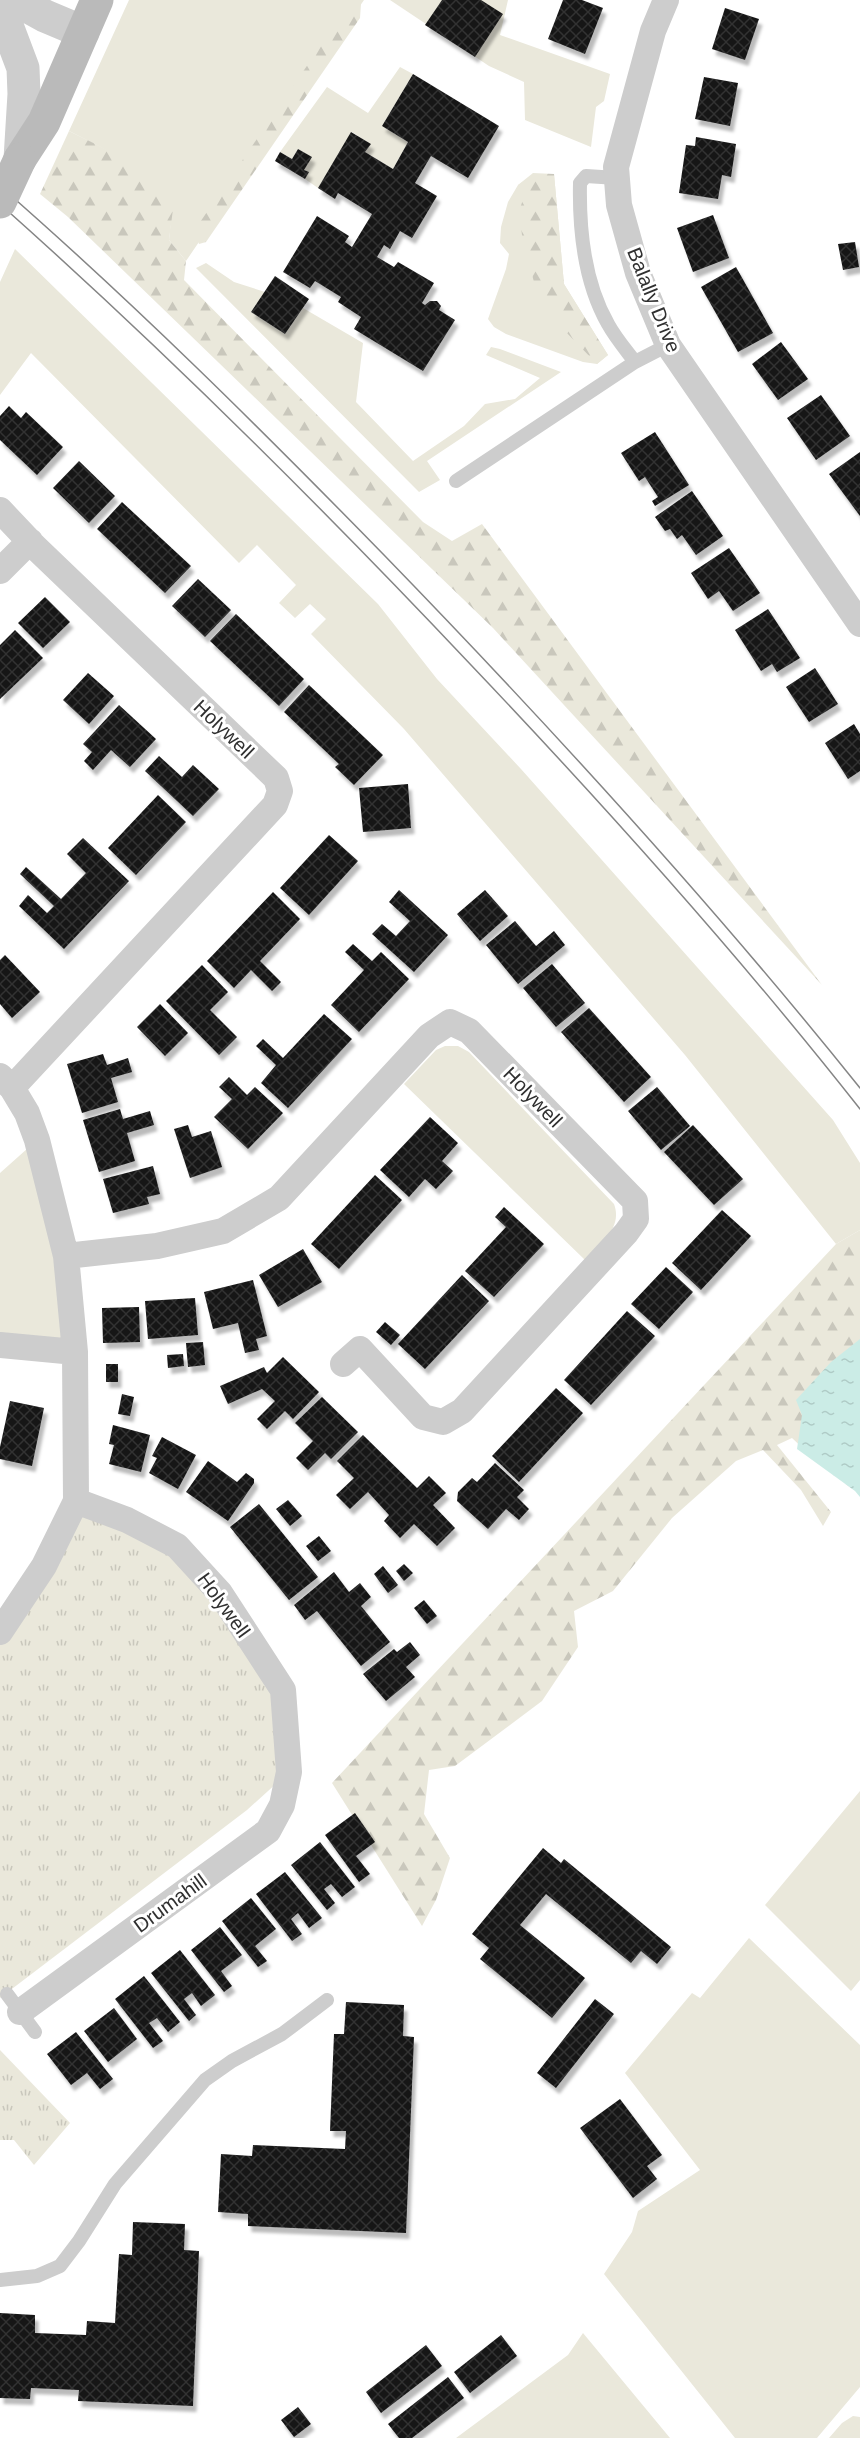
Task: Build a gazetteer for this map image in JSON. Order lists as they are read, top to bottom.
{
  "streets": {
    "street": ["Balally Drive", "Holywell", "Drumahill"]
  },
  "crossings": [
    ["Holywell", "Drumahill"]
  ]
}
